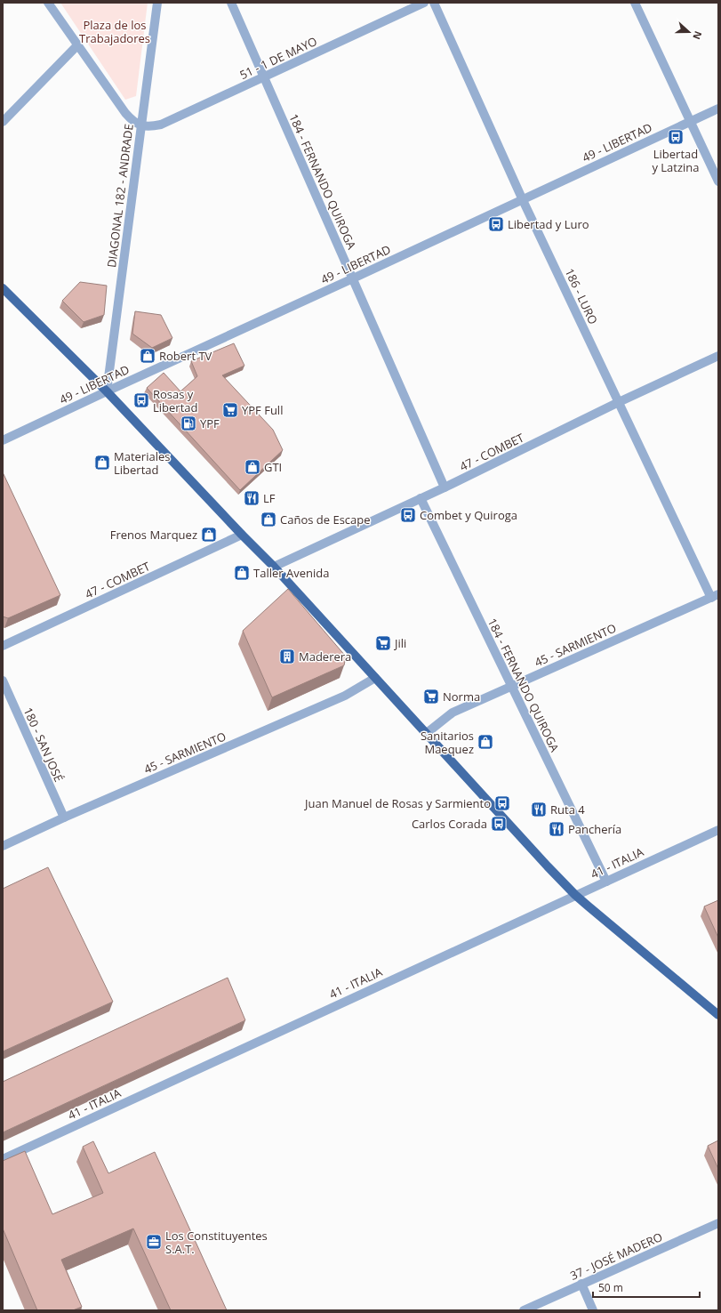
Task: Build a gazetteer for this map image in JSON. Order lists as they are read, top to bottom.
{
  "streets": {
    "street": [
      "51 - 1 DE MAYO",
      "49 - LIBERTAD",
      "184 - FERNANDO QUIROGA",
      "DIAGONAL 182 - ANDRADE",
      "186 - LURO",
      "47 - COMBET",
      "45 - SARMIENTO",
      "180 - SAN JOSÉ",
      "41 - ITALIA",
      "37 - JOSÉ MADERO"
    ]
  },
  "crossings": [
    ["51 - 1 DE MAYO", "184 - FERNANDO QUIROGA"],
    ["51 - 1 DE MAYO", "DIAGONAL 182 - ANDRADE"],
    ["49 - LIBERTAD", "184 - FERNANDO QUIROGA"],
    ["49 - LIBERTAD", "DIAGONAL 182 - ANDRADE"],
    ["49 - LIBERTAD", "186 - LURO"],
    ["184 - FERNANDO QUIROGA", "47 - COMBET"],
    ["184 - FERNANDO QUIROGA", "45 - SARMIENTO"],
    ["184 - FERNANDO QUIROGA", "41 - ITALIA"],
    ["186 - LURO", "47 - COMBET"],
    ["186 - LURO", "45 - SARMIENTO"],
    ["45 - SARMIENTO", "180 - SAN JOSÉ"]
  ],
  "parks": ["Plaza de los Trabajadores"],
  "places": {
    "bus stop": [
      "Libertad y Latzina",
      "Libertad y Luro",
      "Rosas y Libertad",
      "Combet y Quiroga",
      "Juan Manuel de Rosas y Sarmiento",
      "Carlos Corada"
    ],
    "shop": [
      "Robert TV",
      "Materiales Libertad",
      "GTI",
      "Caños de Escape",
      "Frenos Marquez",
      "Taller Avenida",
      "Sanitarios Maequez"
    ],
    "supermarket": ["YPF Full", "Jili", "Norma"],
    "fuel station": ["YPF"],
    "restaurant": ["LF", "Ruta 4", "Panchería"],
    "building": ["Maderera"],
    "office": ["Los Constituyentes S.A.T."]
  },
  "scale_bar": "50 m",
  "north": "right"
}
